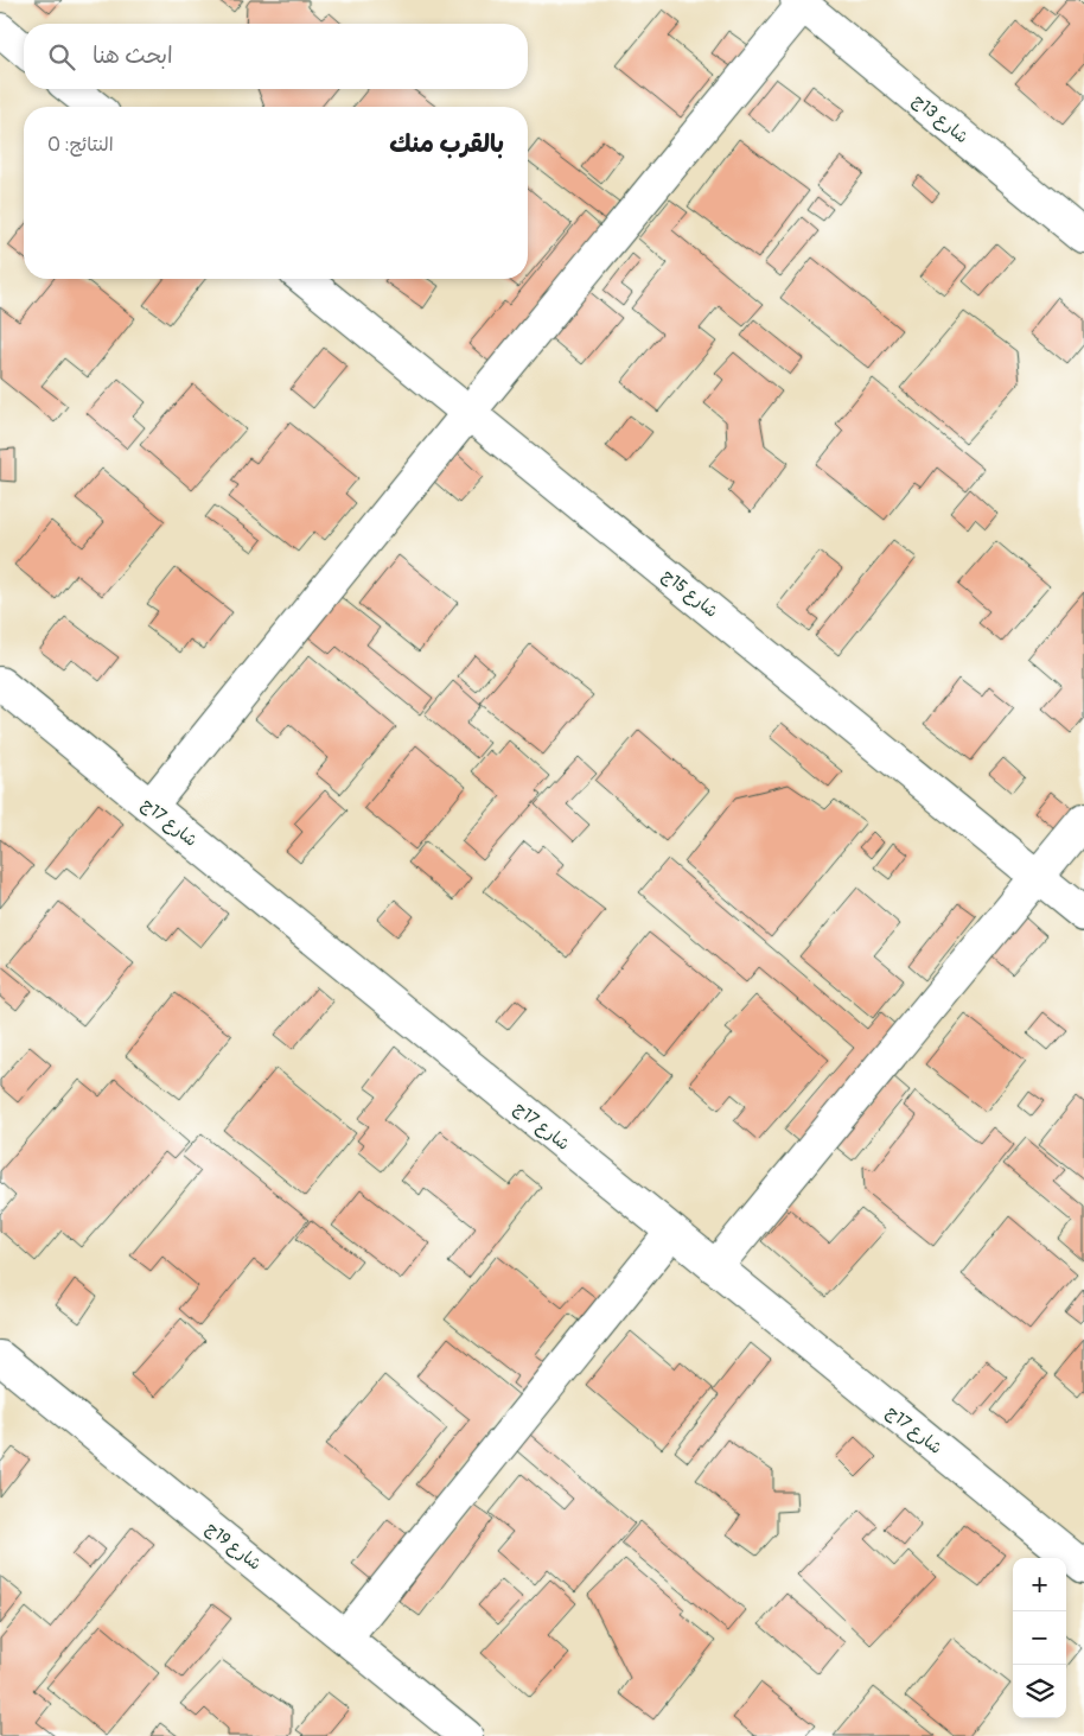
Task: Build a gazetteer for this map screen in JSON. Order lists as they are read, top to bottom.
{
  "streets": {
    "street": [
      "شارع 13ج",
      "شارع 15ج",
      "شارع 17ج",
      "شارع 19ج"
    ]
  },
  "page": {
    "search": "ابحث هنا",
    "heading": ["بالقرب منك", "النتائج: 0"],
    "map_buttons": ["+", "−"]
  }
}
